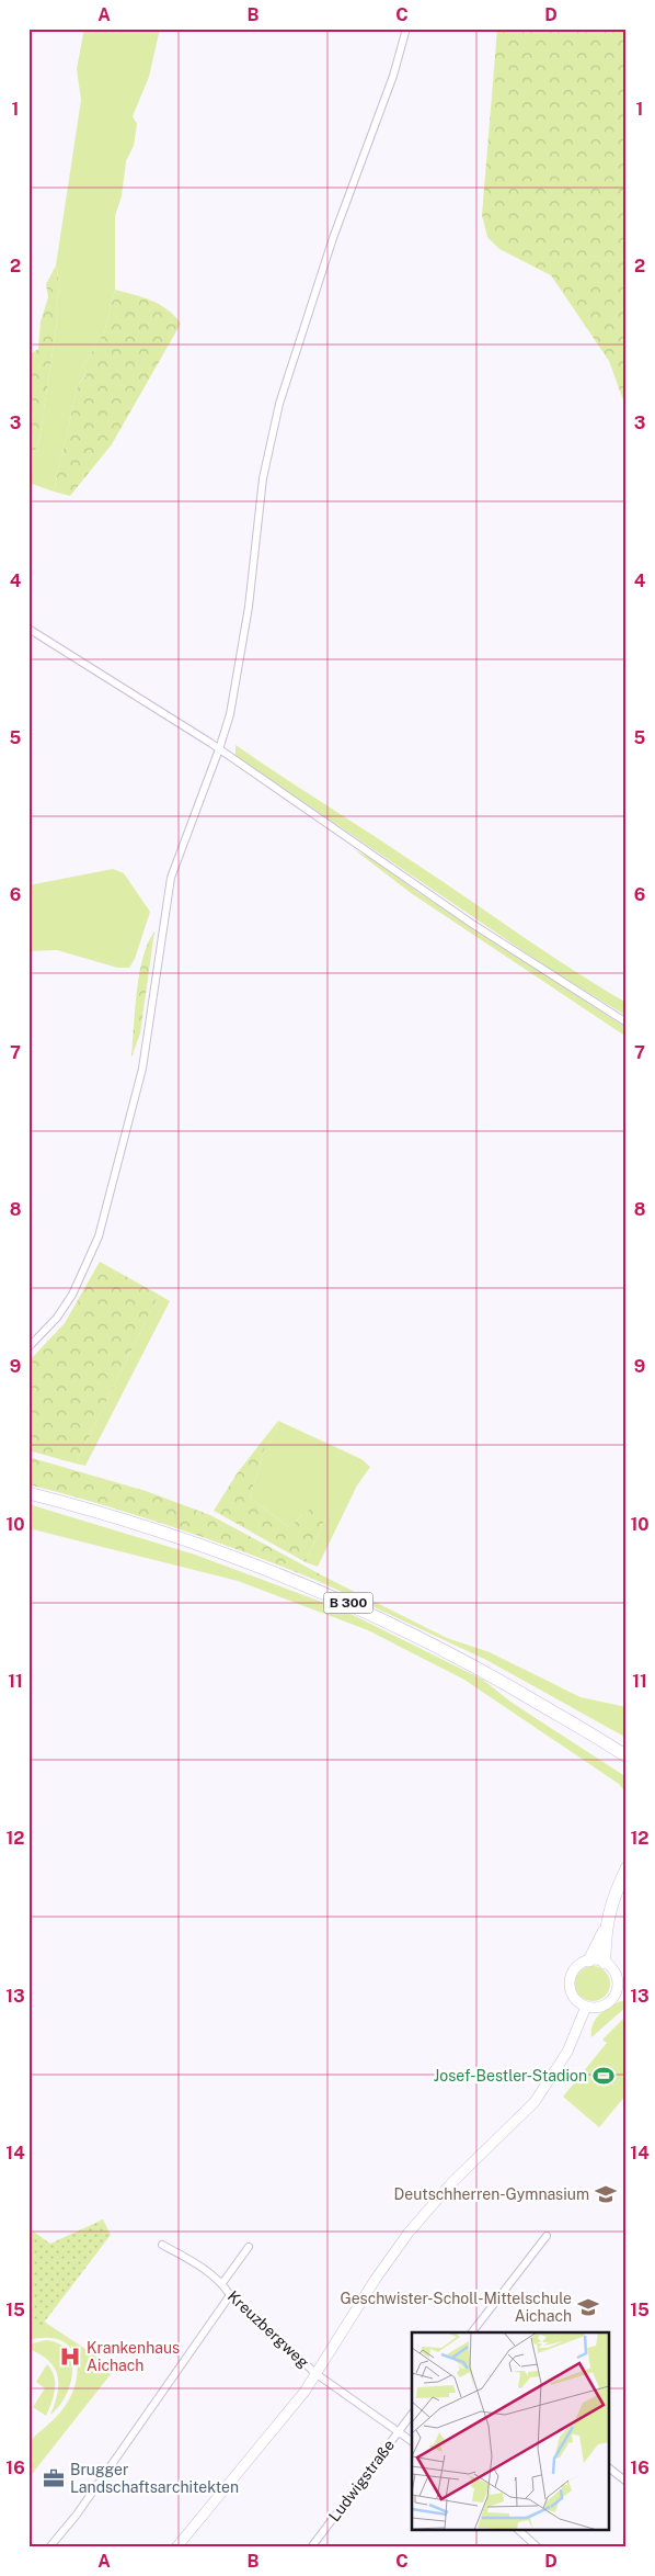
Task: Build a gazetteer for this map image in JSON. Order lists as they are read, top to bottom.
{
  "streets": {
    "highway": ["B 300"],
    "street": ["Kreuzbergweg", "Ludwigstraße"]
  },
  "crossings": [
    ["Kreuzbergweg", "Ludwigstraße"]
  ],
  "places": {
    "sports": ["Josef-Bestler-Stadion"],
    "school or university": ["Deutschherren-Gymnasium", "Geschwister-Scholl-Mittelschule Aichach"],
    "hospital": ["Krankenhaus Aichach"],
    "office": ["Brugger Landschaftsarchitekten"]
  },
  "grid": {
    "columns": [
      "A",
      "B",
      "C",
      "D"
    ],
    "rows": [
      "1",
      "2",
      "3",
      "4",
      "5",
      "6",
      "7",
      "8",
      "9",
      "10",
      "11",
      "12",
      "13",
      "14",
      "15",
      "16"
    ]
  }
}
